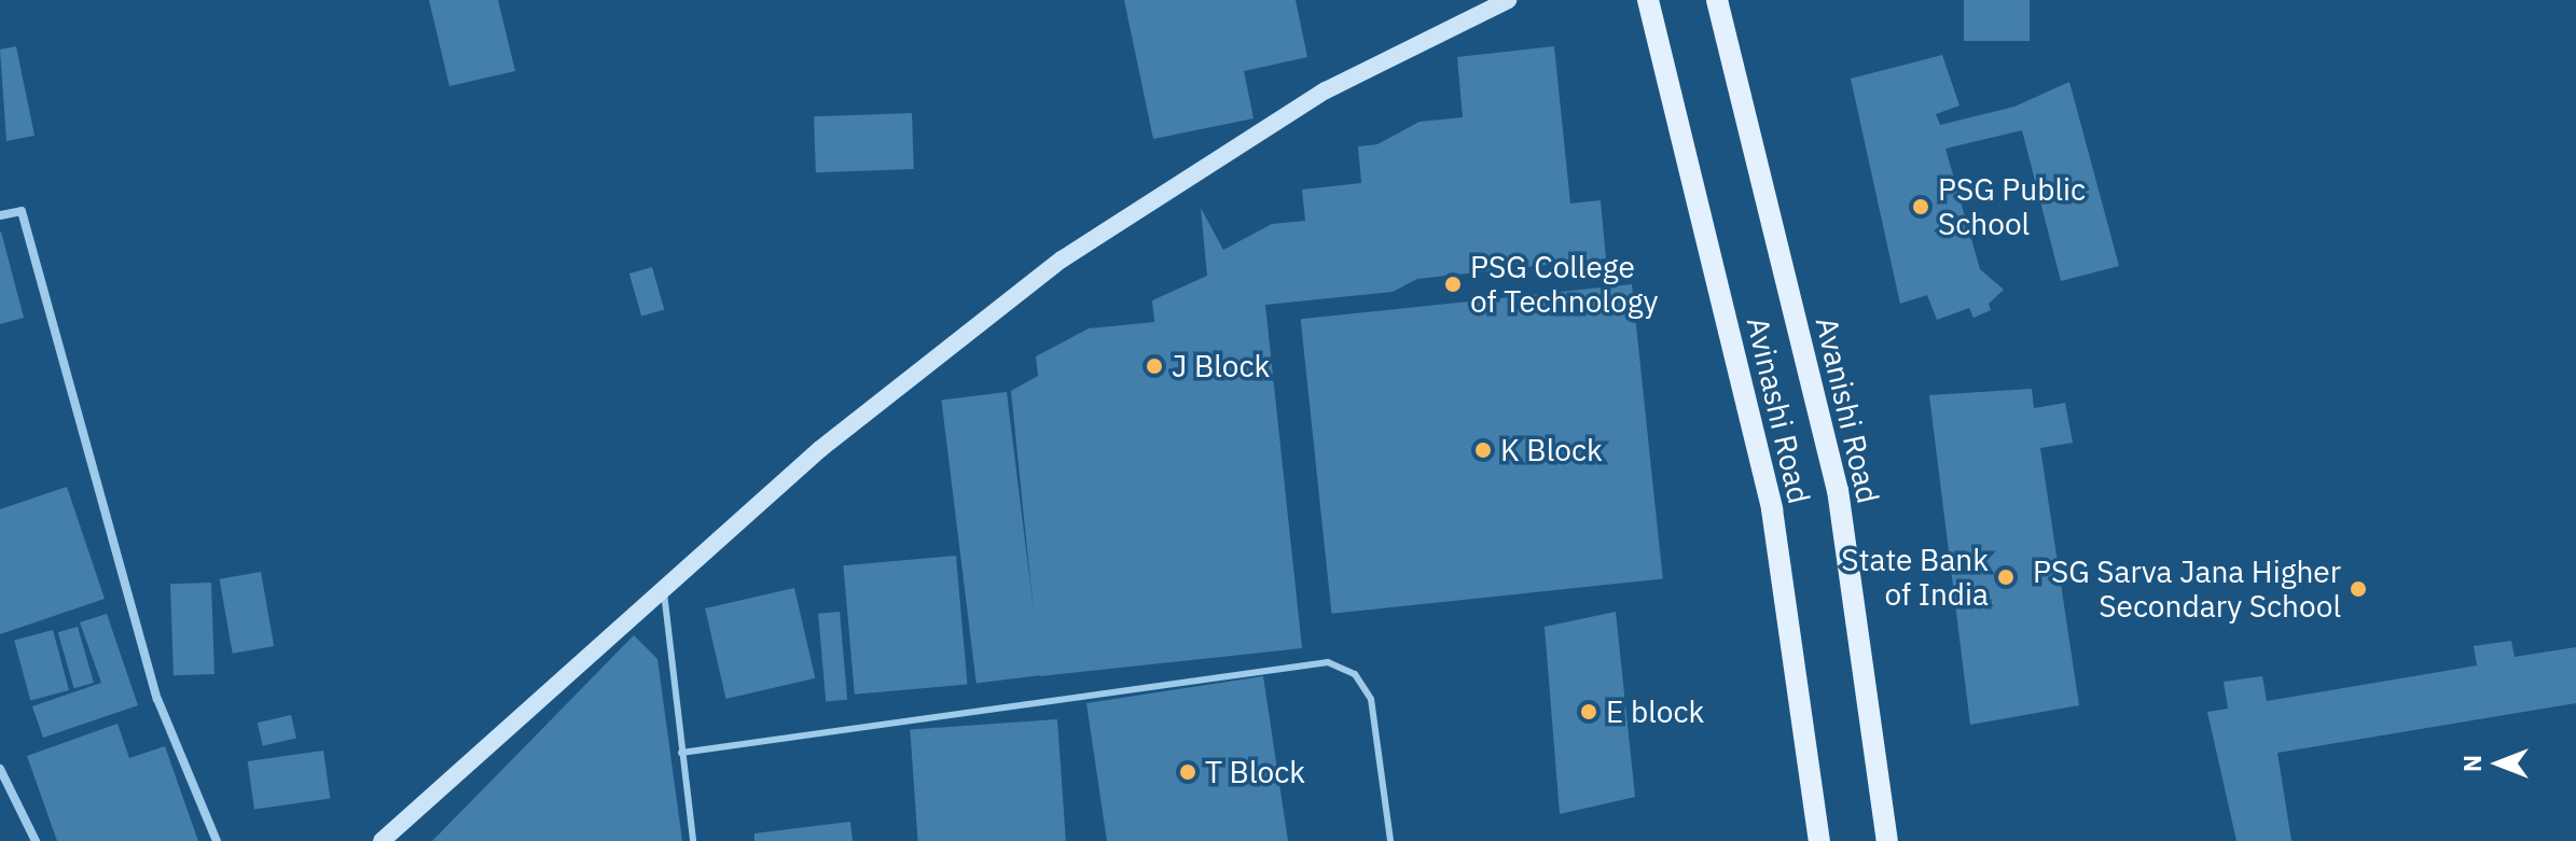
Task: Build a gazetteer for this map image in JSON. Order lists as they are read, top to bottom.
{
  "streets": {
    "main road": ["Avinashi Road", "Avanishi Road"]
  },
  "places": [
    "PSG Public School",
    "PSG College of Technology",
    "J Block",
    "K Block",
    "State Bank of India",
    "PSG Sarva Jana Higher Secondary School",
    "E block",
    "T Block"
  ],
  "north": "left"
}
